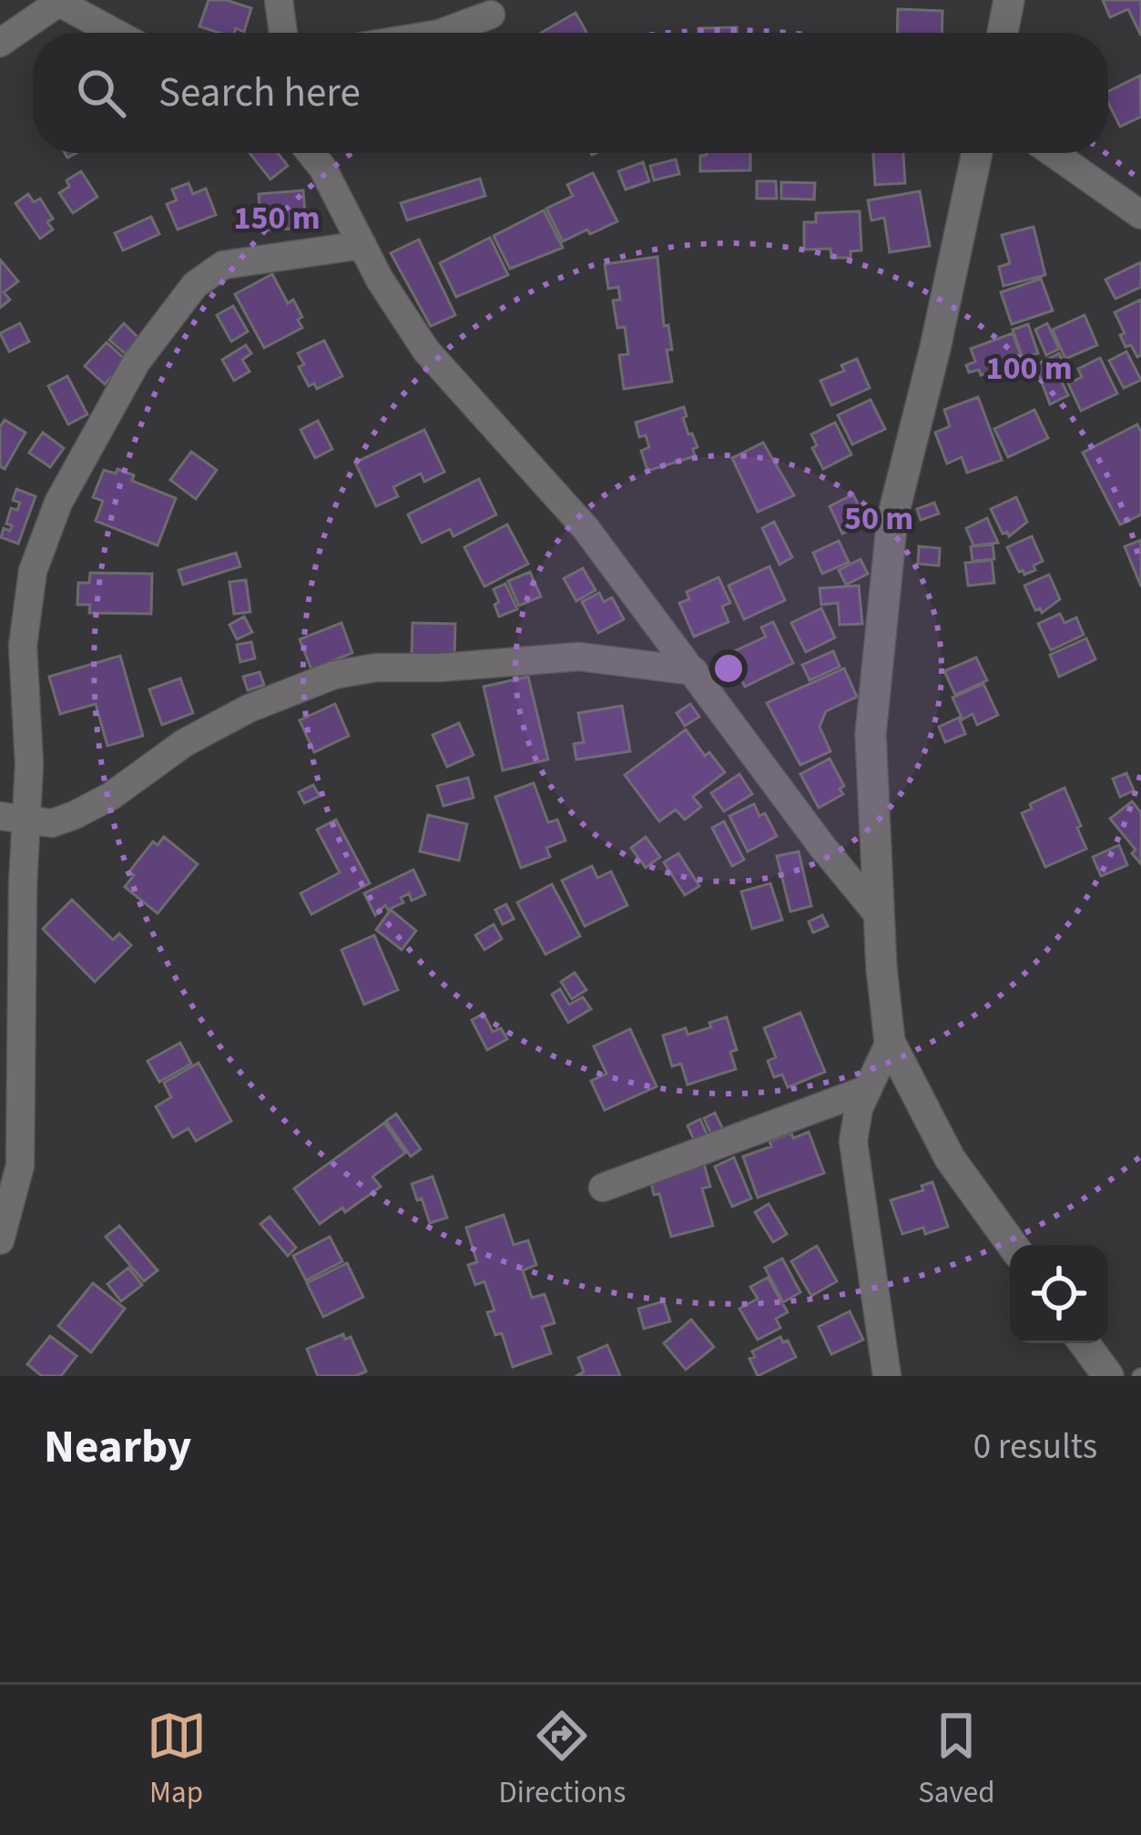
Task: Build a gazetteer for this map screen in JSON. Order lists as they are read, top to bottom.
{
  "page": {
    "search": "Search here",
    "heading": ["Nearby", "0 results"],
    "nav": ["Map", "Directions", "Saved"]
  },
  "rings": ["150 m", "100 m", "50 m"]
}
